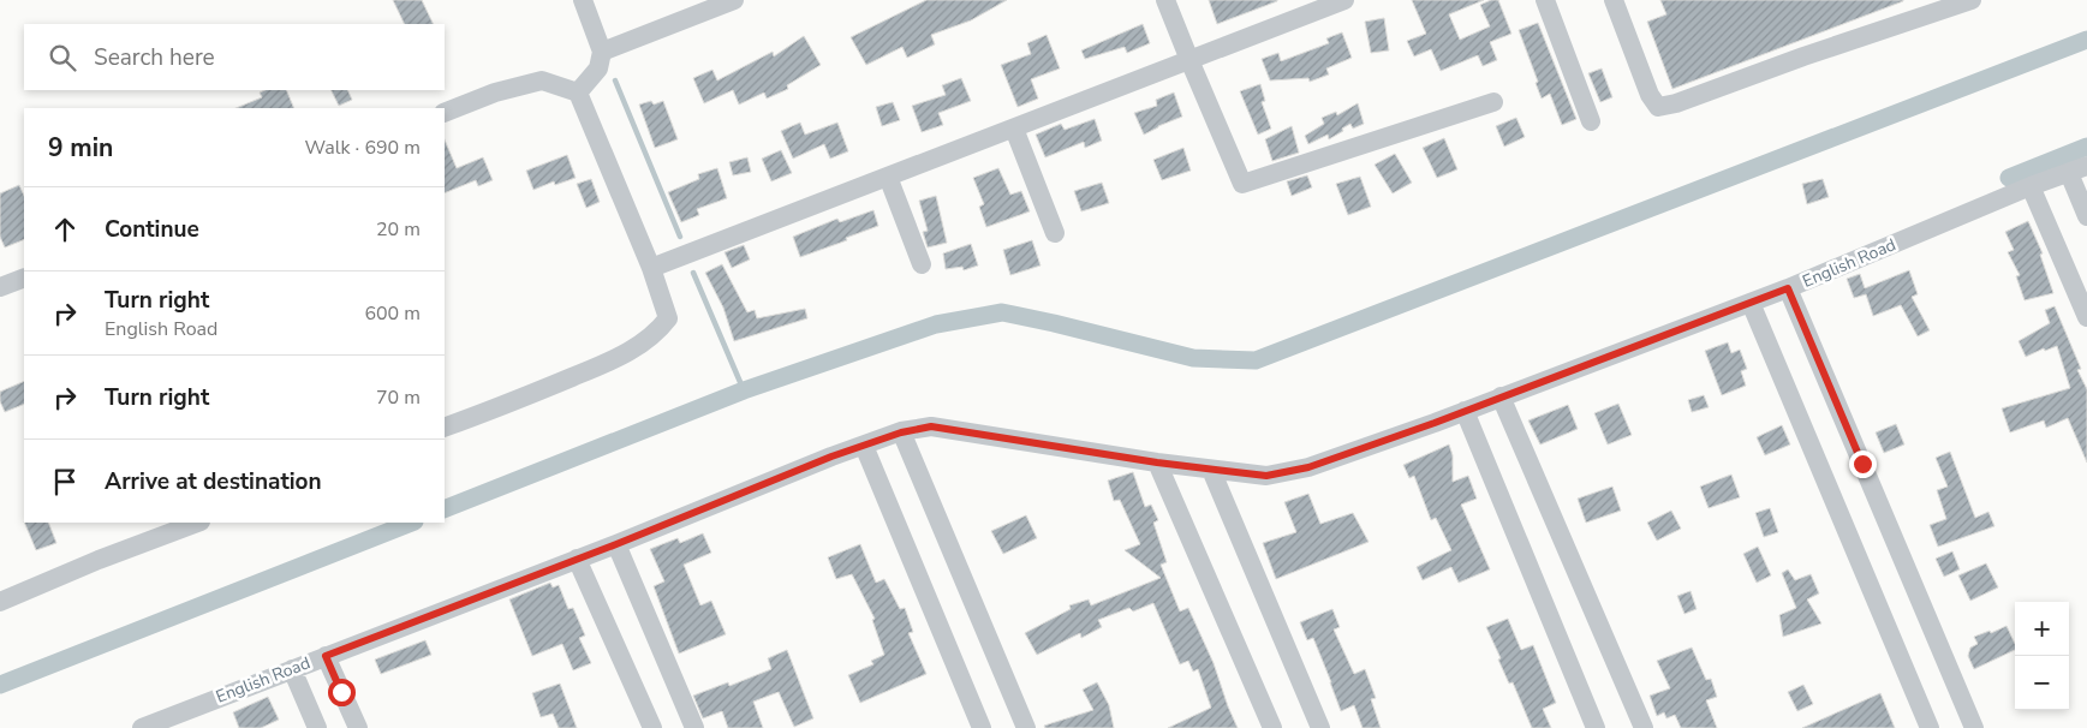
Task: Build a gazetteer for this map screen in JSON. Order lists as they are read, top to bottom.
{
  "streets": {
    "street": ["English Road"]
  },
  "page": {
    "search": "Search here",
    "heading": ["9 min", "Walk · 690 m"],
    "list": [
      ["Continue", "20 m"],
      ["Turn right", "English Road", "600 m"],
      ["Turn right", "70 m"],
      "Arrive at destination"
    ],
    "map_buttons": ["+", "−"]
  }
}
